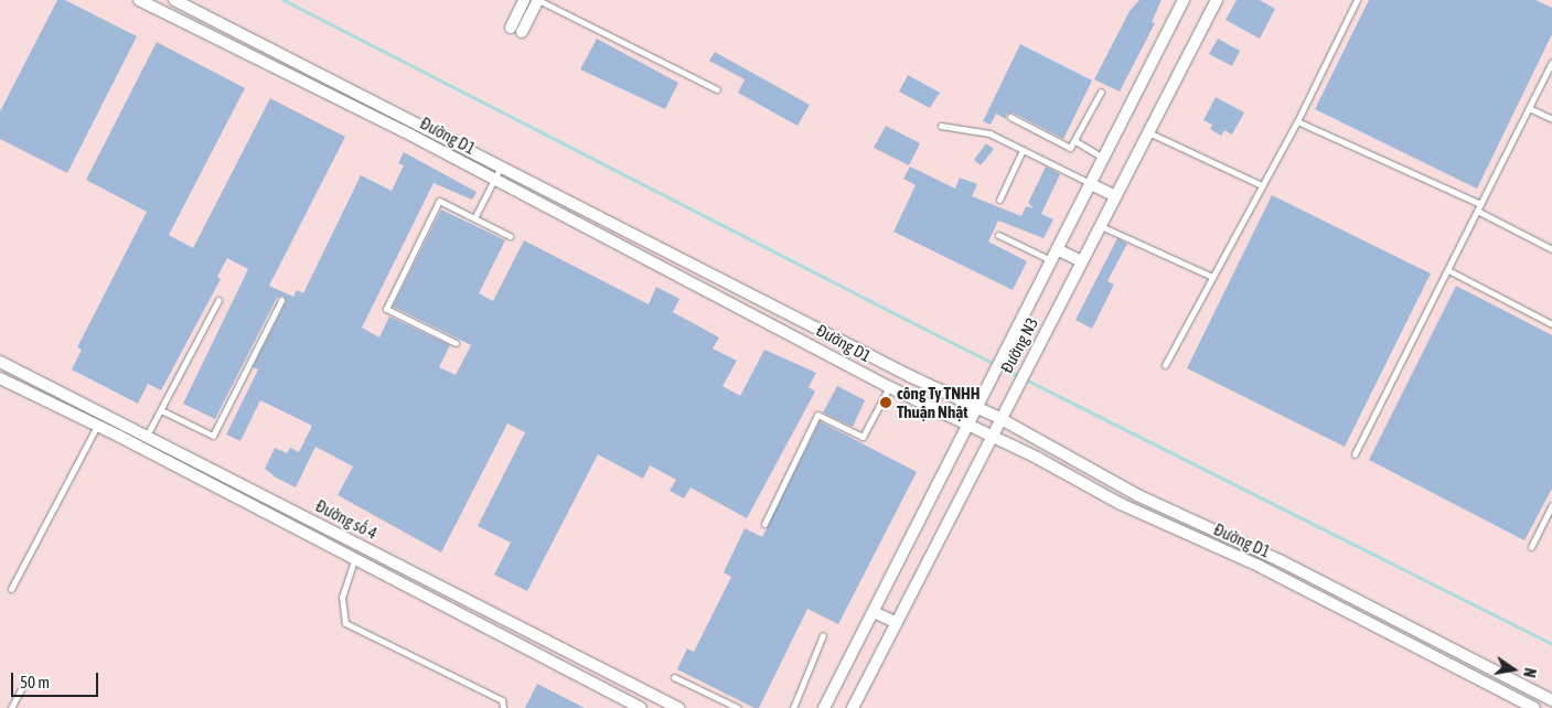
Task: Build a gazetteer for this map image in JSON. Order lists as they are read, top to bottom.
{
  "streets": {
    "street": ["Đường D1", "Đường N3", "Đường số 4"]
  },
  "crossings": [
    ["Đường D1", "Đường N3"]
  ],
  "places": ["công Ty TNHH Thuận Nhật"],
  "scale_bar": "50 m",
  "north": "right"
}
